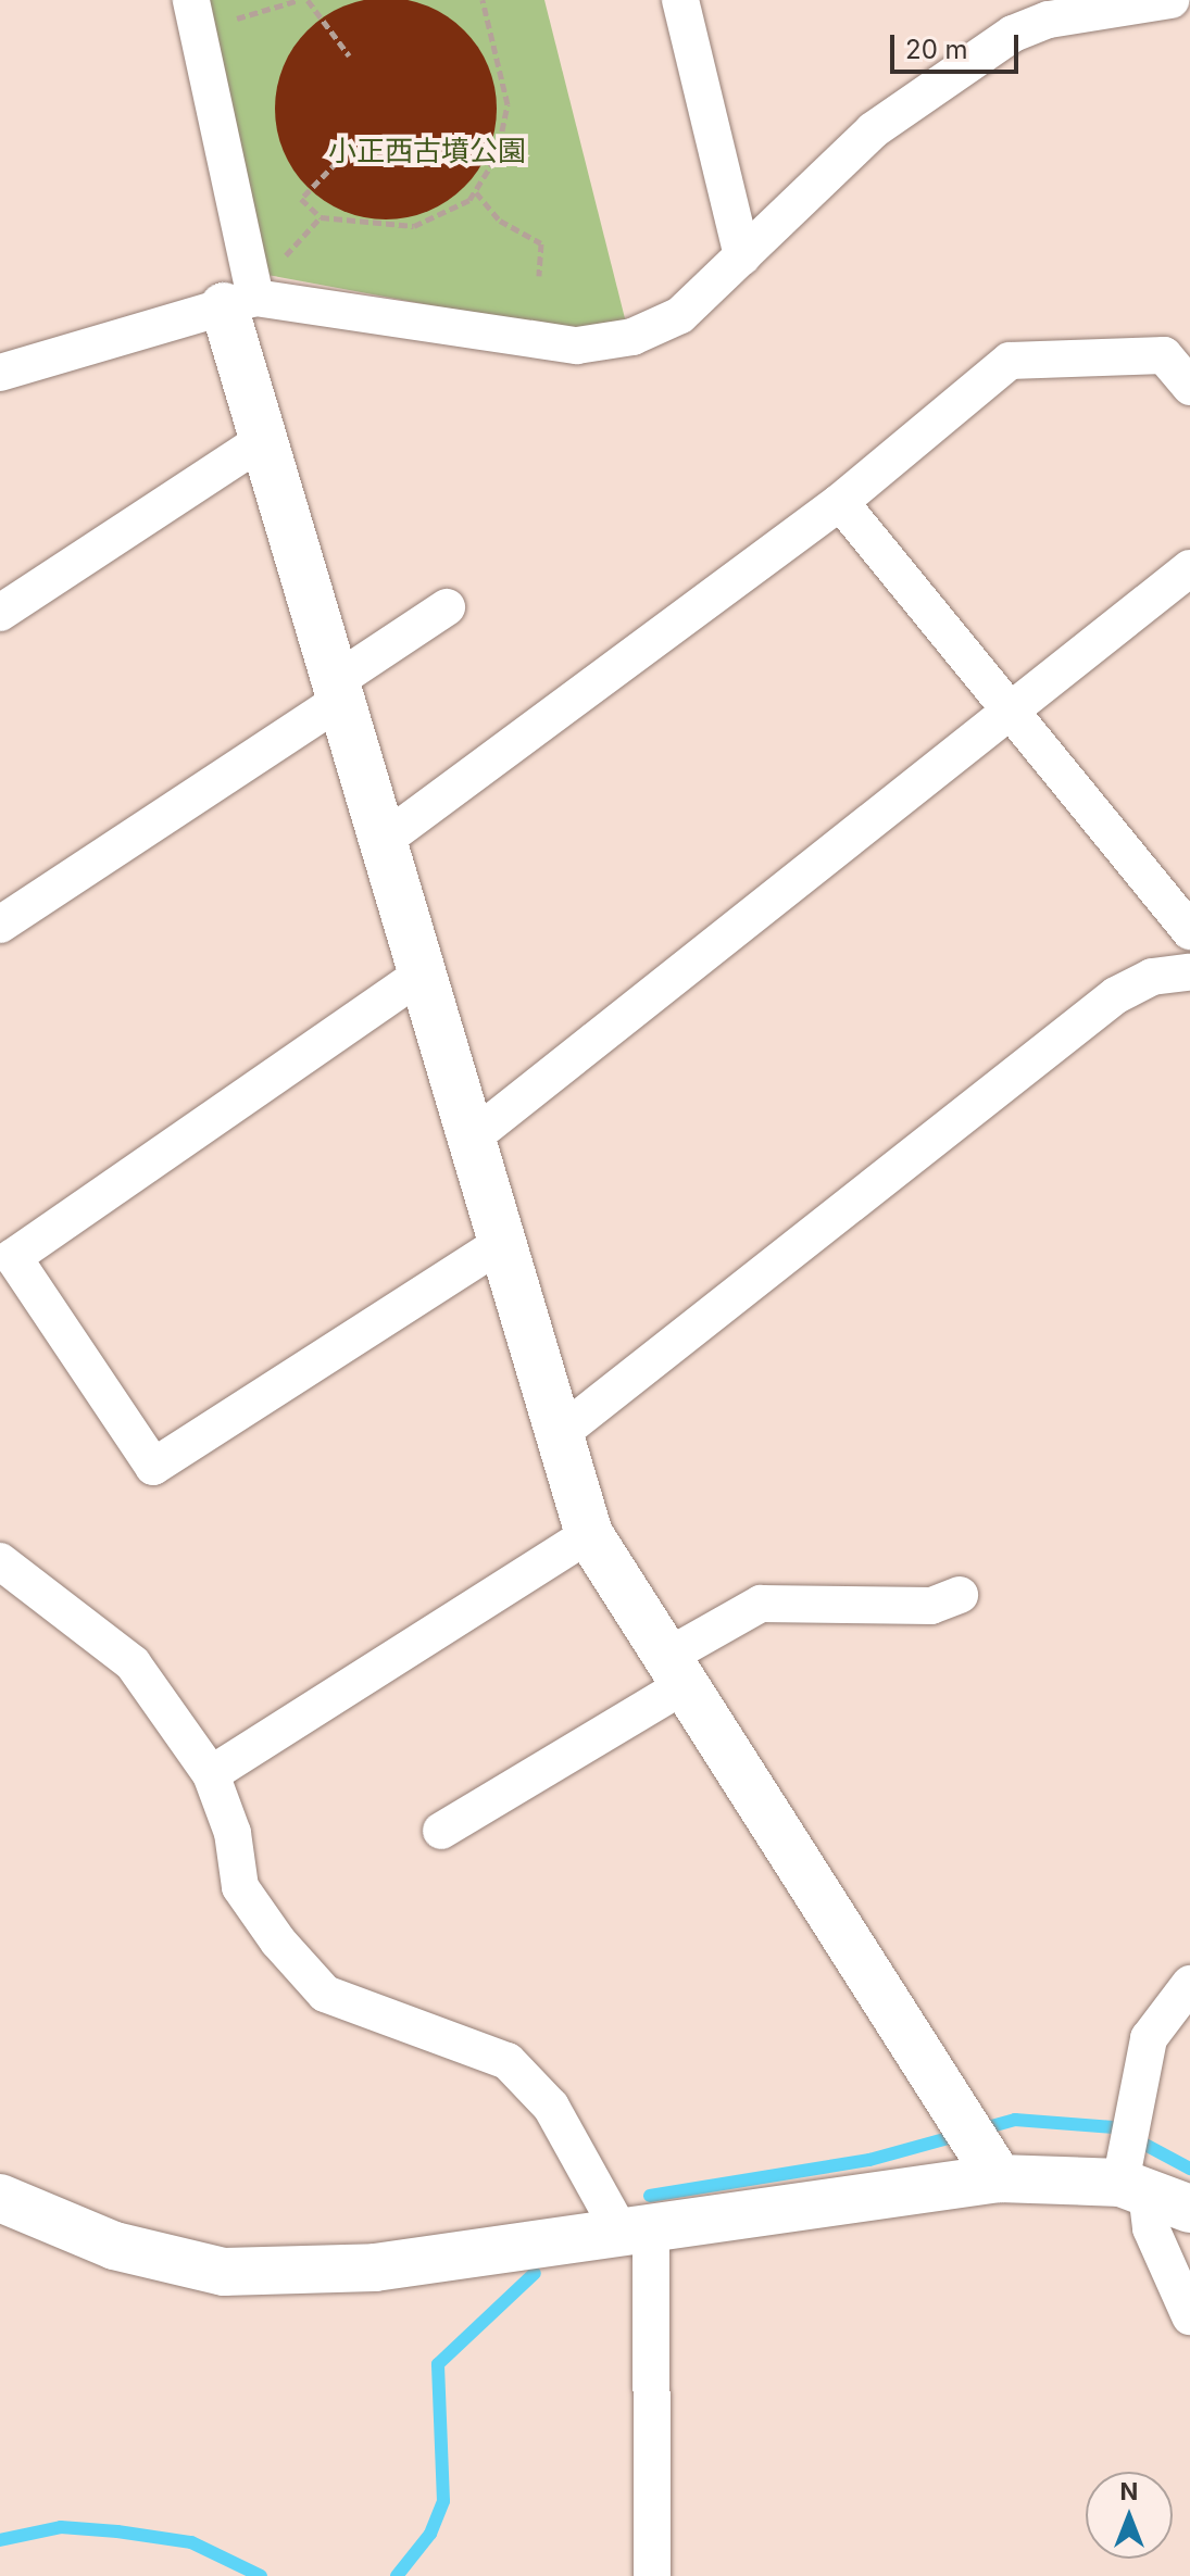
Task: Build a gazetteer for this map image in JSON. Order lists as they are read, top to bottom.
{
  "parks": ["小正西古墳公園"],
  "scale_bar": "20 m",
  "north": "top"
}
